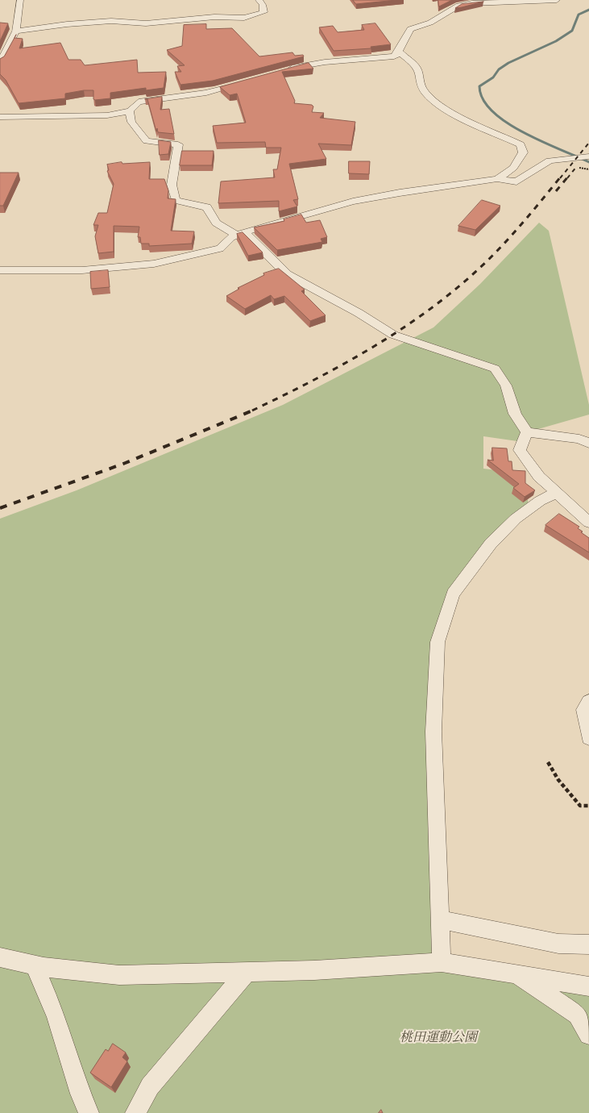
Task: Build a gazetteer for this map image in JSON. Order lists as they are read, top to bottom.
{
  "parks": ["桃田運動公園"]
}
